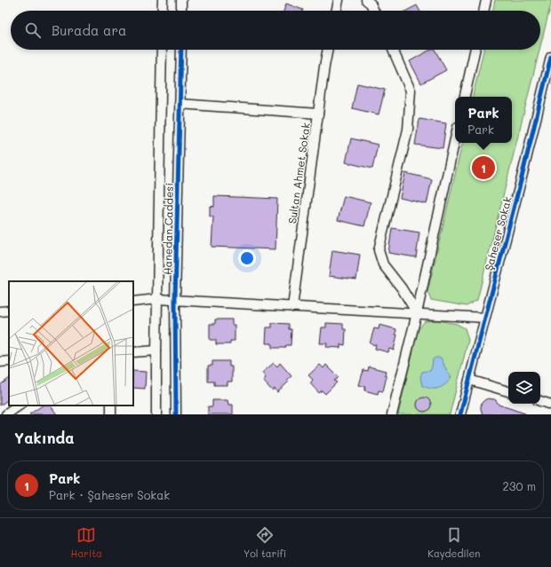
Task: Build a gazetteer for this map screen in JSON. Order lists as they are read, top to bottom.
{
  "streets": {
    "street": ["Sultan Ahmet Sokak", "Hanedan Caddesi", "Şaheser Sokak"]
  },
  "page": {
    "search": "Burada ara",
    "popup": ["Park", "Park"],
    "pins": "1",
    "heading": "Yakında",
    "list": [
      {
        "mark": "1",
        "name": "Park",
        "note": "Park · Şaheser Sokak",
        "value": "230 m"
      }
    ],
    "nav": ["Harita", "Yol tarifi", "Kaydedilen"]
  }
}
